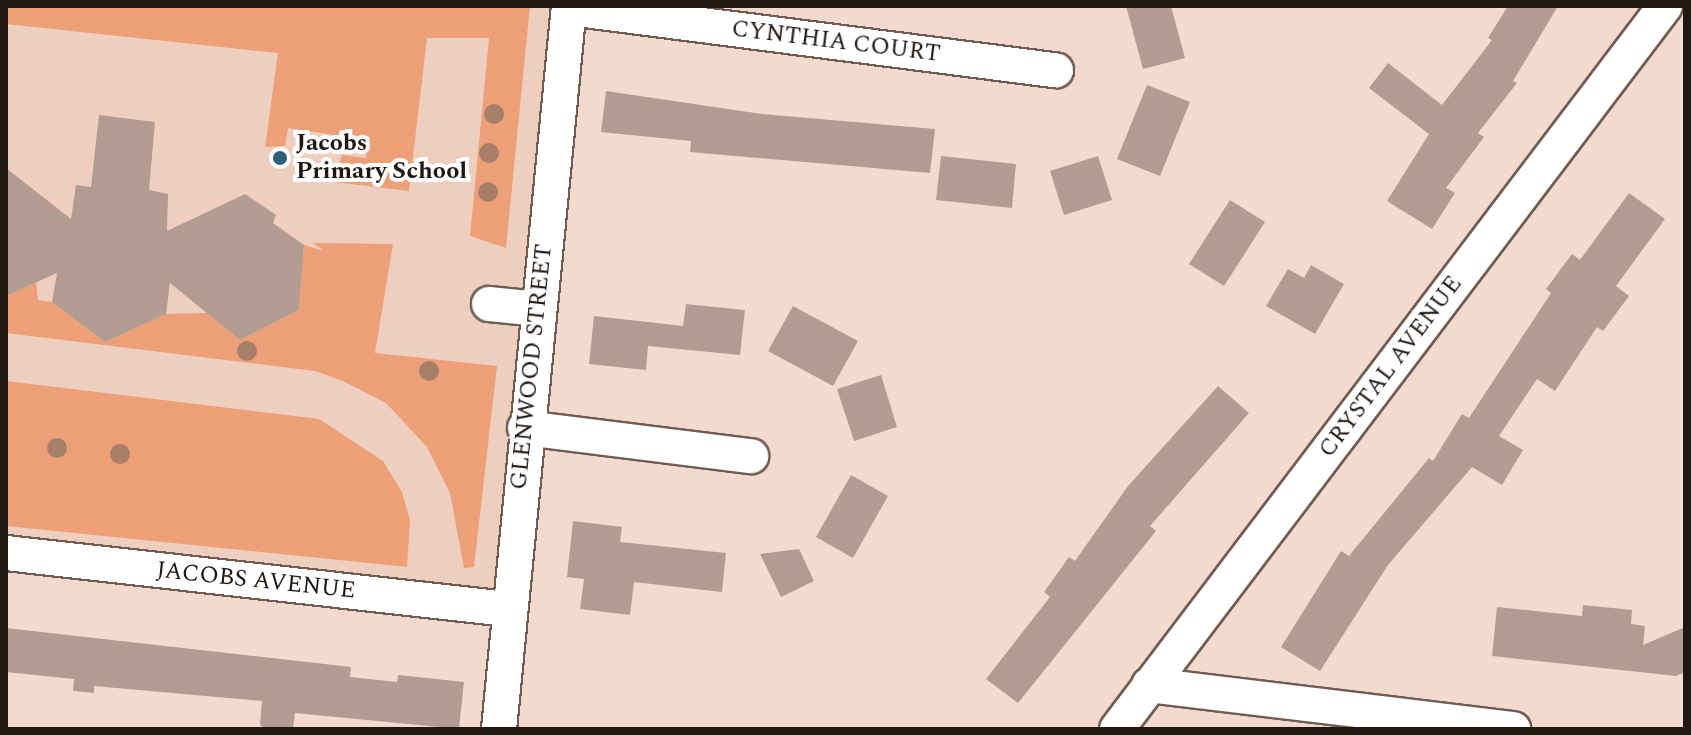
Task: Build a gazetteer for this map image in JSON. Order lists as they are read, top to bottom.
{
  "streets": {
    "street": [
      "CYNTHIA COURT",
      "GLENWOOD STREET",
      "CRYSTAL AVENUE",
      "JACOBS AVENUE"
    ]
  },
  "crossings": [
    ["CYNTHIA COURT", "GLENWOOD STREET"],
    ["GLENWOOD STREET", "JACOBS AVENUE"]
  ],
  "places": ["Jacobs Primary School"]
}
